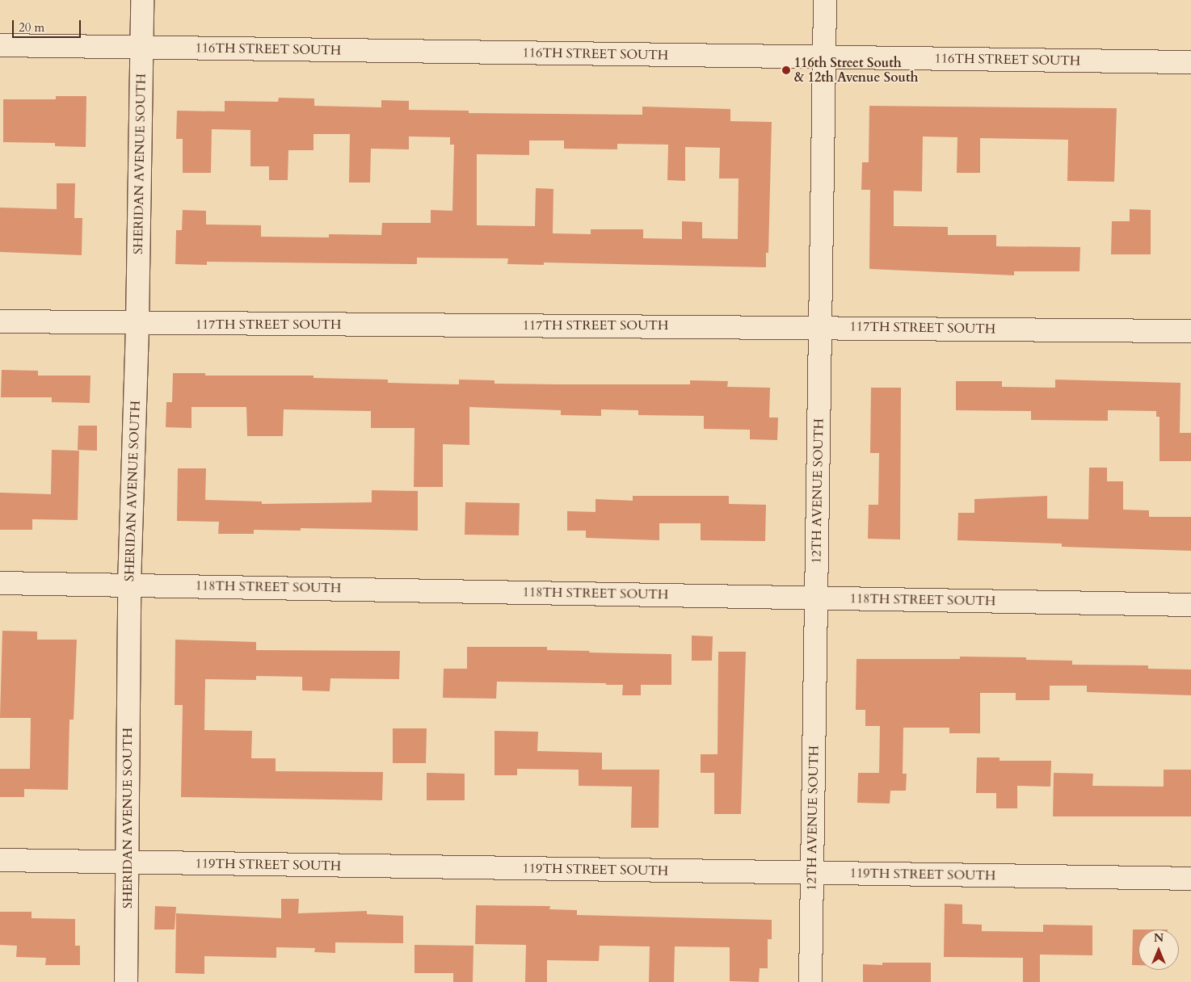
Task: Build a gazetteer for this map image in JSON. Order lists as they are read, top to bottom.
{
  "streets": {
    "street": [
      "116TH STREET SOUTH",
      "SHERIDAN AVENUE SOUTH",
      "117TH STREET SOUTH",
      "12TH AVENUE SOUTH",
      "118TH STREET SOUTH",
      "119TH STREET SOUTH"
    ]
  },
  "crossings": [
    ["116TH STREET SOUTH", "SHERIDAN AVENUE SOUTH"],
    ["116TH STREET SOUTH", "12TH AVENUE SOUTH"],
    ["SHERIDAN AVENUE SOUTH", "117TH STREET SOUTH"],
    ["SHERIDAN AVENUE SOUTH", "118TH STREET SOUTH"],
    ["SHERIDAN AVENUE SOUTH", "119TH STREET SOUTH"],
    ["117TH STREET SOUTH", "12TH AVENUE SOUTH"],
    ["12TH AVENUE SOUTH", "118TH STREET SOUTH"],
    ["12TH AVENUE SOUTH", "119TH STREET SOUTH"]
  ],
  "places": ["116th Street South & 12th Avenue South"],
  "scale_bar": "20 m",
  "north": "top"
}
